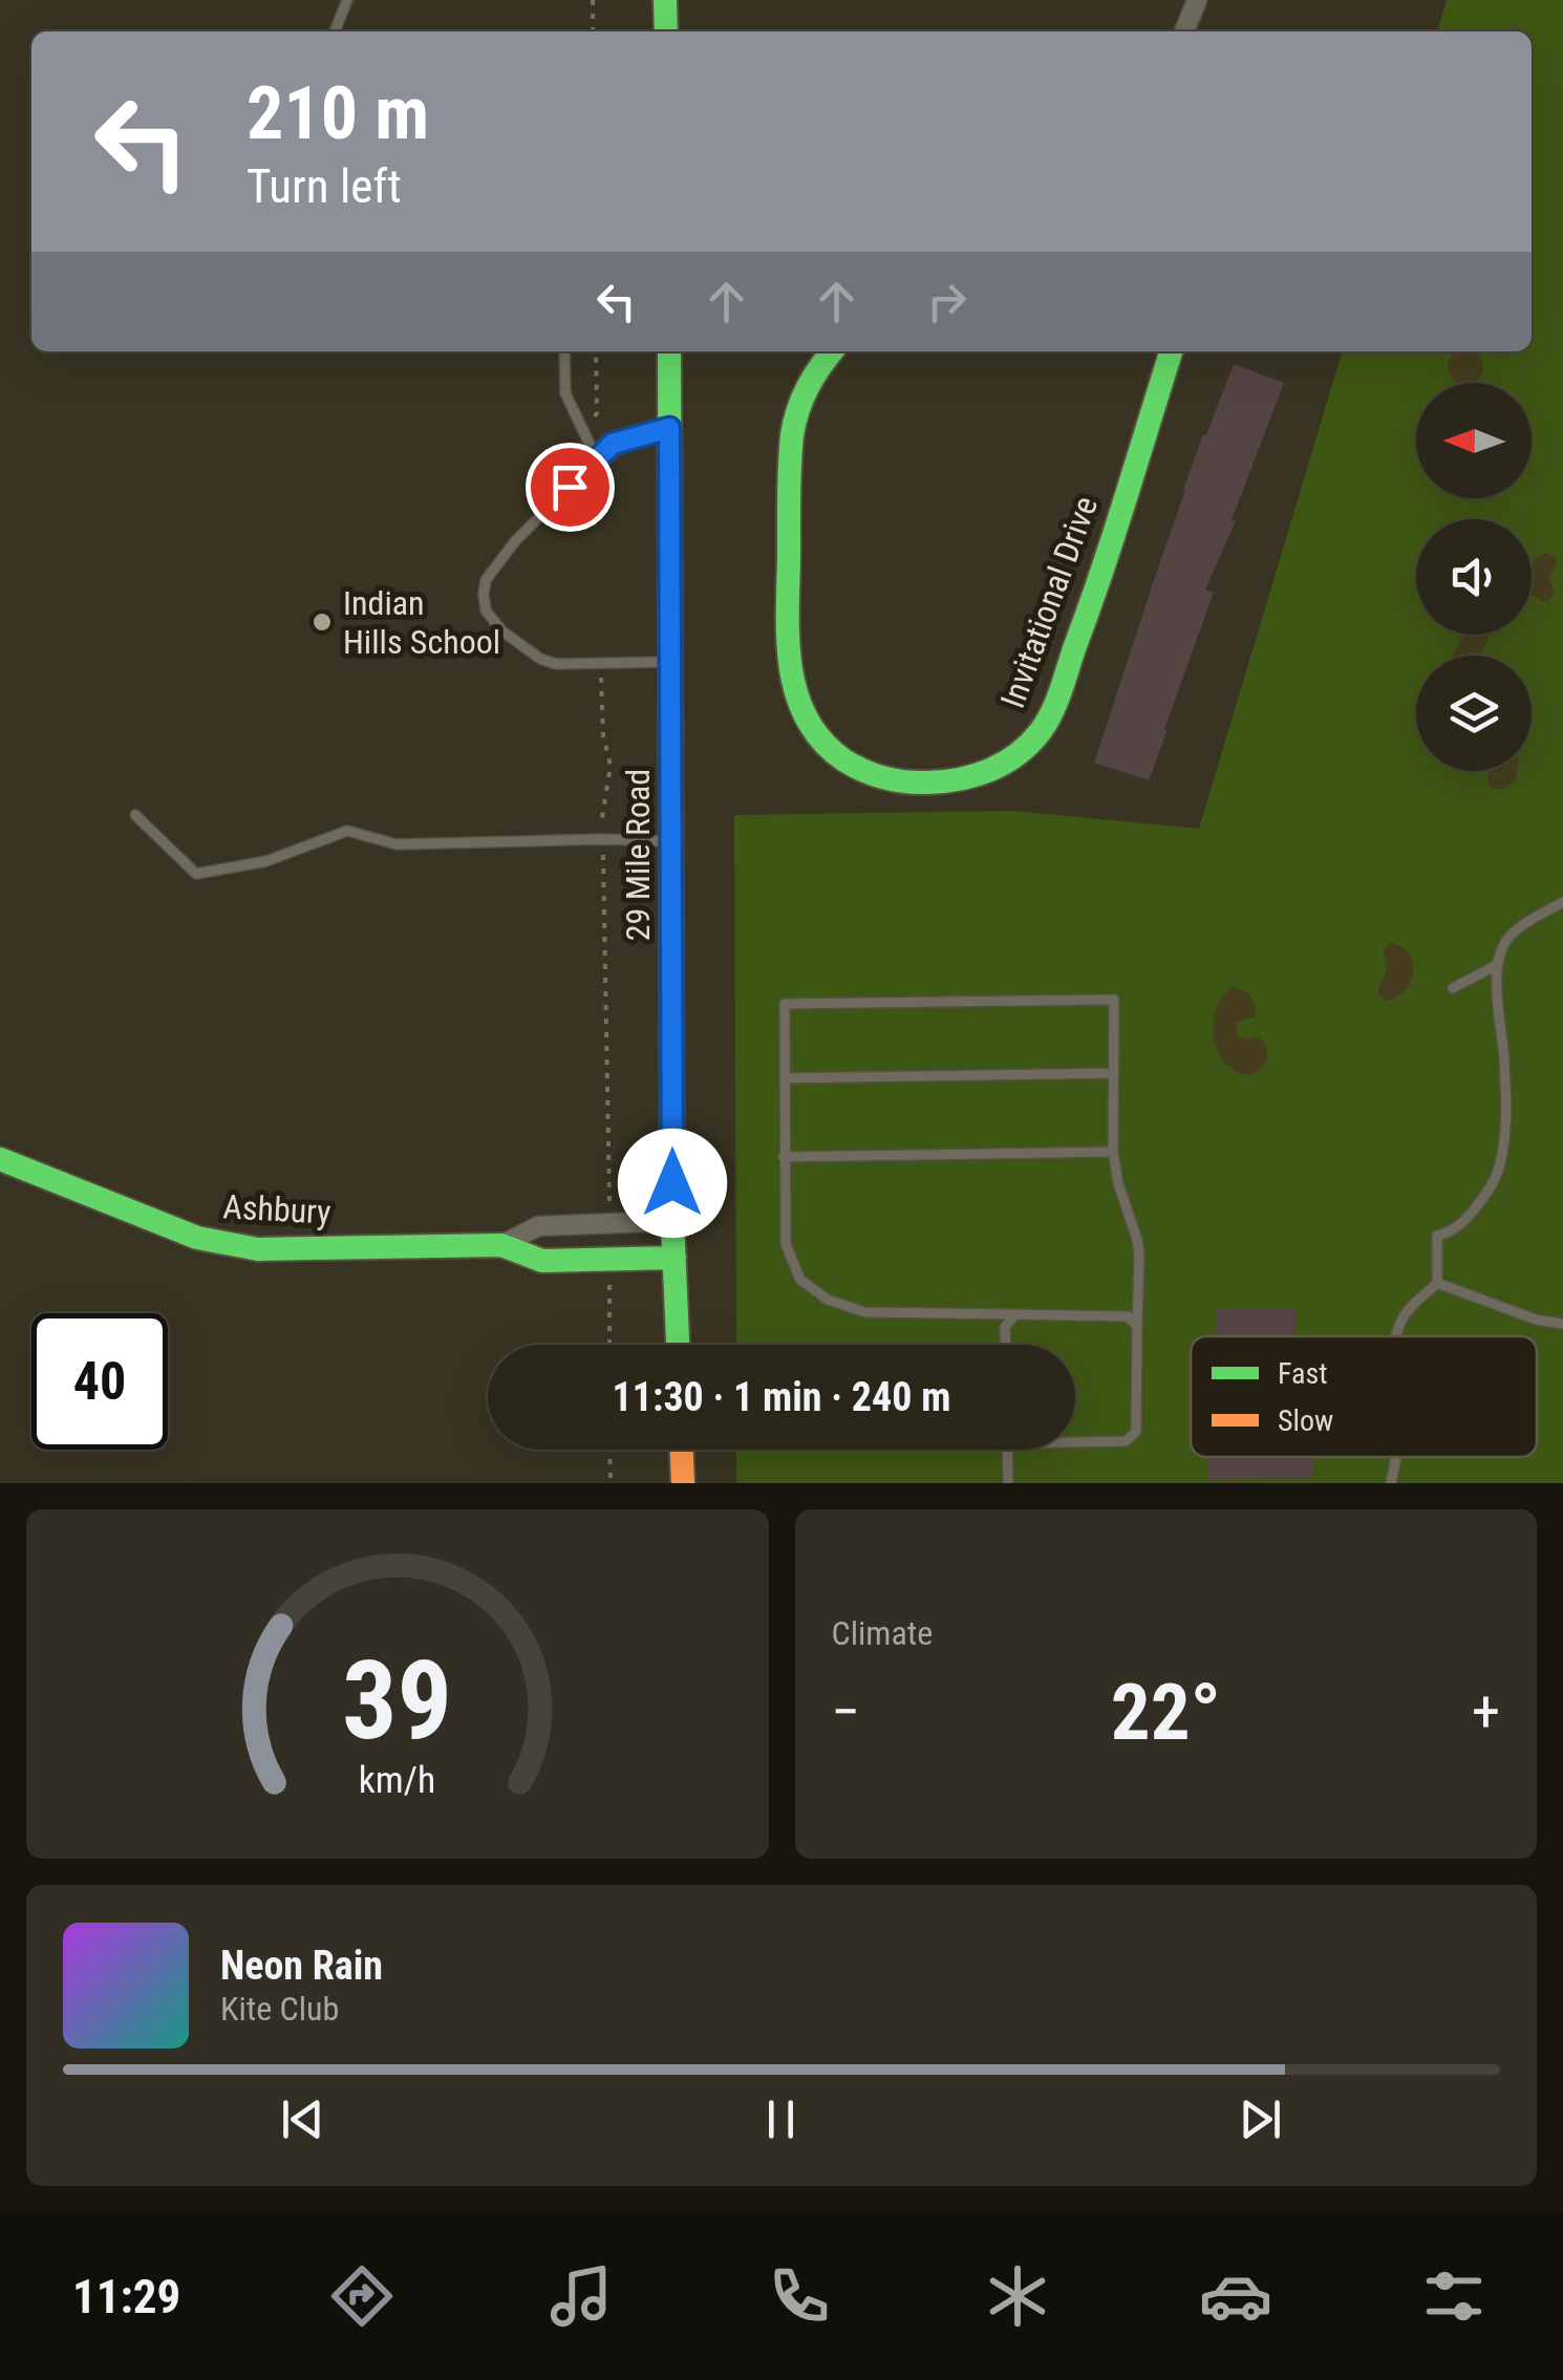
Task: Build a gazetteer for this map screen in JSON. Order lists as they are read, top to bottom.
{
  "streets": {
    "street": ["Invitational Drive", "29 Mile Road", "Ashbury"]
  },
  "crossings": [
    ["29 Mile Road", "Ashbury"]
  ],
  "places": ["Indian Hills School"],
  "legend": ["Fast", "Slow"],
  "north": "left",
  "page": {
    "turn": ["210 m", "Turn left"],
    "limit": "40",
    "trip": "11:30 · 1 min · 240 m",
    "tile": "Climate",
    "heat": ["−", "22°", "+"],
    "song": ["Neon Rain", "Kite Club"],
    "tabs": "11:29",
    "gauge": ["39", "km/h"]
  }
}
